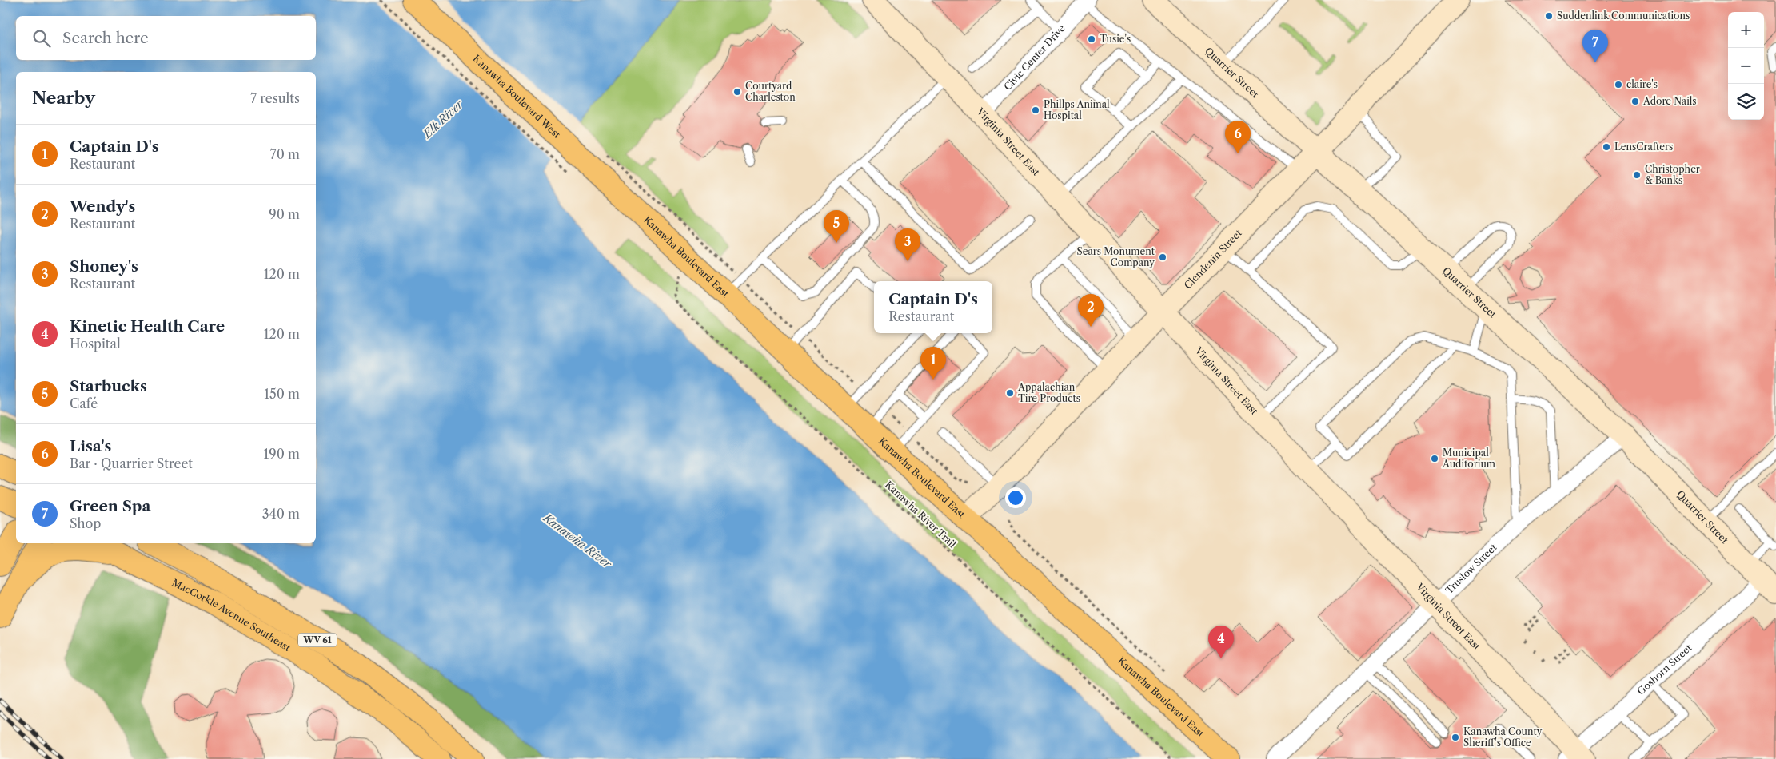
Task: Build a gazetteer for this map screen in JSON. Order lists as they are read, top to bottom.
{
  "streets": {
    "main road": [
      "Quarrier Street",
      "Kanawha Boulevard West",
      "Virginia Street East",
      "Kanawha Boulevard East",
      "Clendenin Street",
      "MacCorkle Avenue Southeast",
      "WV 61"
    ],
    "street": ["Civic Center Drive", "Truslow Street", "Goshorn Street"],
    "path": ["Kanawha River Trail"]
  },
  "crossings": [
    ["Civic Center Drive", "Virginia Street East"],
    ["Quarrier Street", "Clendenin Street"],
    ["Quarrier Street", "Truslow Street"],
    ["Quarrier Street", "Goshorn Street"],
    ["Kanawha Boulevard West", "Kanawha Boulevard East"],
    ["Virginia Street East", "Clendenin Street"],
    ["Virginia Street East", "Truslow Street"],
    ["Virginia Street East", "Goshorn Street"],
    ["Kanawha Boulevard East", "Clendenin Street"]
  ],
  "water": ["Elk River", "Kanawha River"],
  "places": [
    "Suddenlink Communications",
    "Tusie's",
    "claire's",
    "Courtyard Charleston",
    "Adore Nails",
    "Phillps Animal Hospital",
    "LensCrafters",
    "Christopher & Banks",
    "Sears Monument Company",
    "Appalachian Tire Products",
    "Municipal Auditorium",
    "Kanawha County Sheriff's Office"
  ],
  "page": {
    "map_buttons": ["+", "−"],
    "search": "Search here",
    "pins": [
      "7",
      "6",
      "5",
      "3",
      "2",
      "1",
      "4"
    ],
    "heading": ["Nearby", "7 results"],
    "list": [
      {
        "mark": "1",
        "name": "Captain D's",
        "note": "Restaurant",
        "value": "70 m"
      },
      {
        "mark": "2",
        "name": "Wendy's",
        "note": "Restaurant",
        "value": "90 m"
      },
      {
        "mark": "3",
        "name": "Shoney's",
        "note": "Restaurant",
        "value": "120 m"
      },
      {
        "mark": "4",
        "name": "Kinetic Health Care",
        "note": "Hospital",
        "value": "120 m"
      },
      {
        "mark": "5",
        "name": "Starbucks",
        "note": "Café",
        "value": "150 m"
      },
      {
        "mark": "6",
        "name": "Lisa's",
        "note": "Bar · Quarrier Street",
        "value": "190 m"
      },
      {
        "mark": "7",
        "name": "Green Spa",
        "note": "Shop",
        "value": "340 m"
      }
    ],
    "popup": ["Captain D's", "Restaurant"]
  }
}
